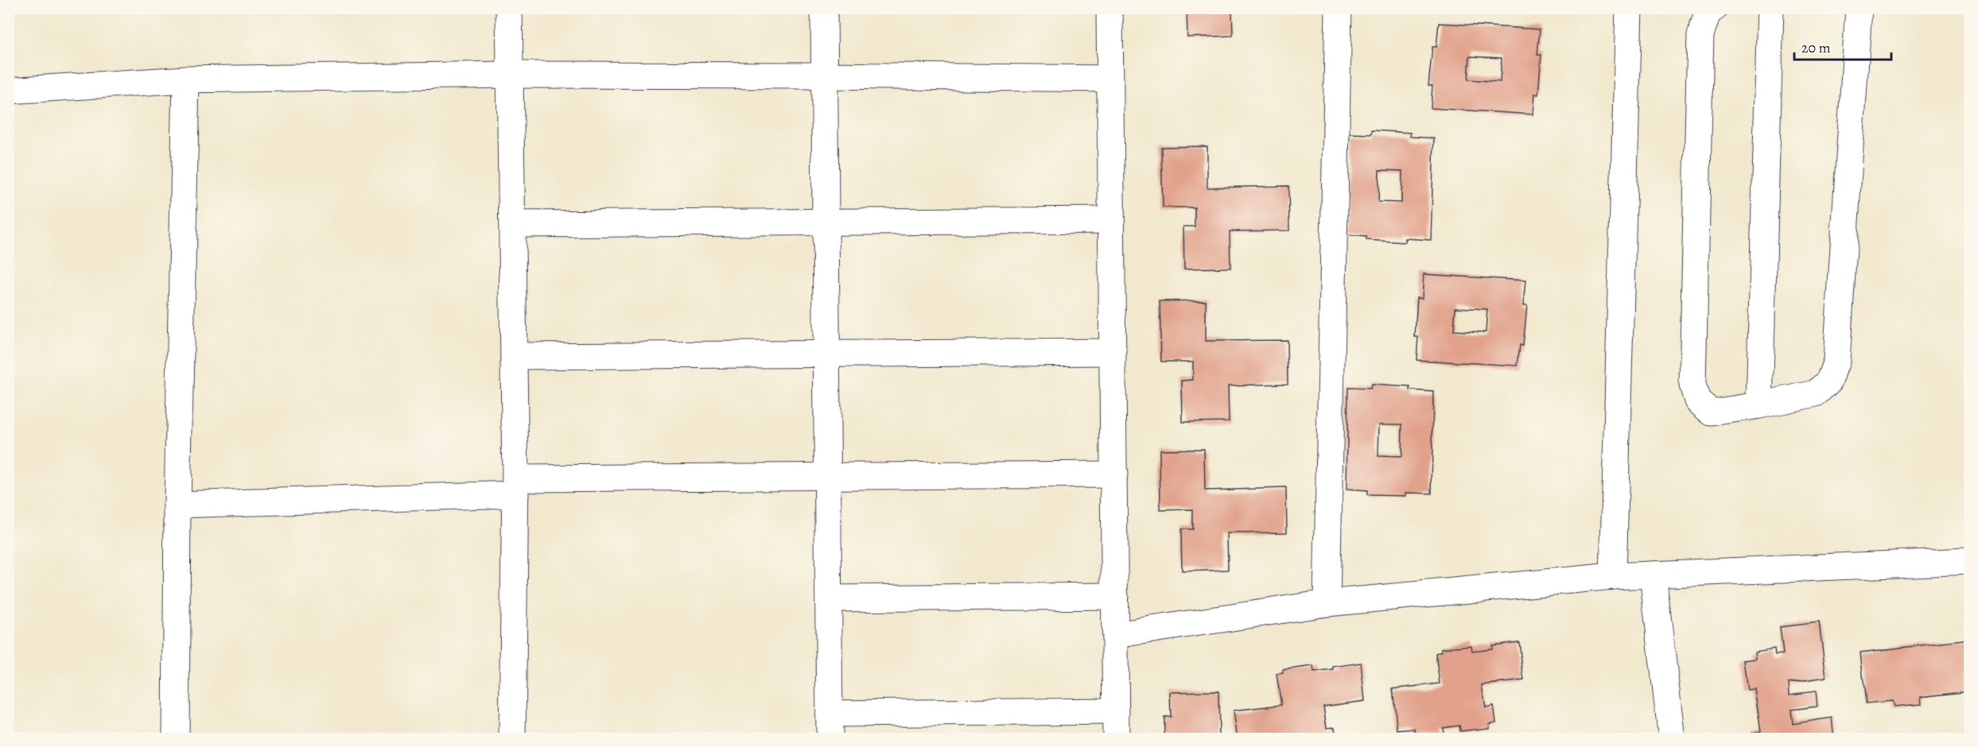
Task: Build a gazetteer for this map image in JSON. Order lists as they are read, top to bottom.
{
  "scale_bar": "20 m"
}
